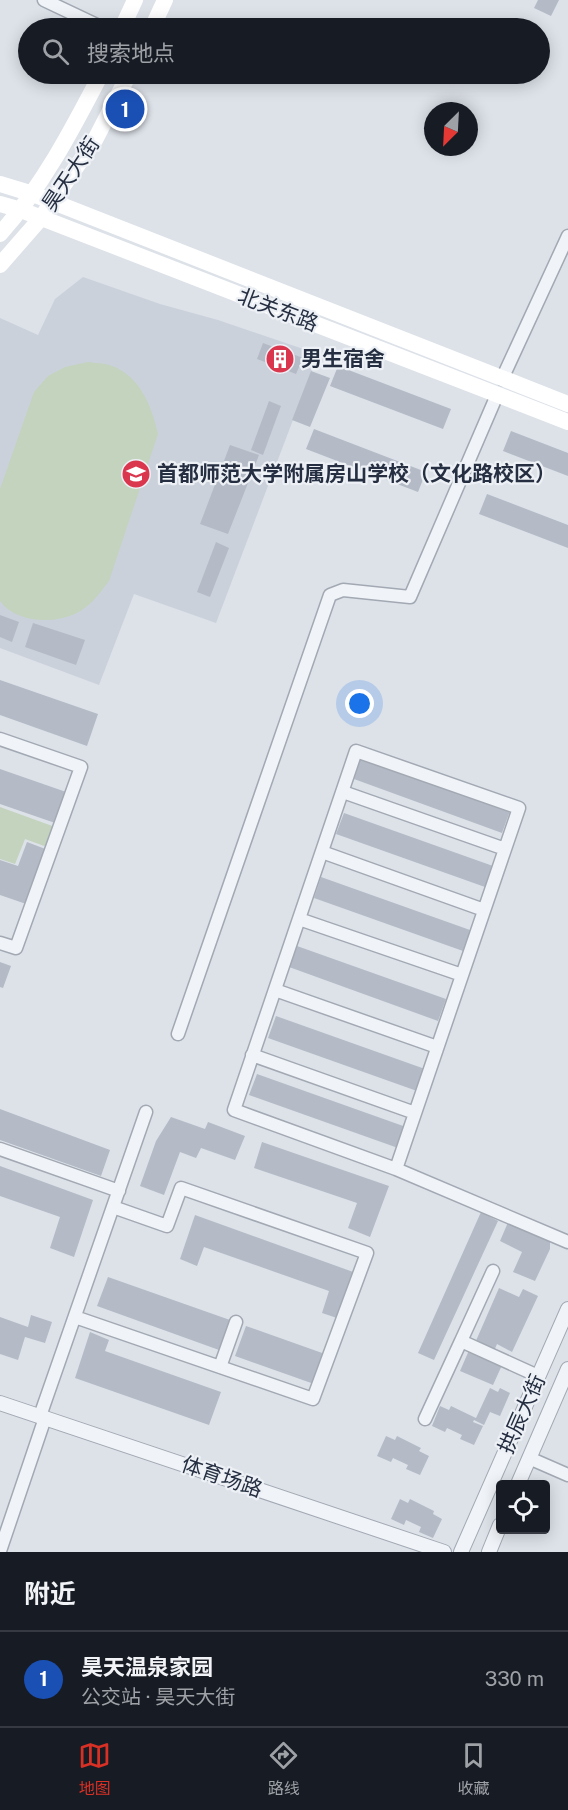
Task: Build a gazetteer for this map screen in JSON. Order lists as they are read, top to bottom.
{
  "streets": {
    "main road": ["昊天大街", "北关东路"],
    "street": ["拱辰大街", "体育场路"]
  },
  "crossings": [
    ["昊天大街", "北关东路"]
  ],
  "places": {
    "building": ["男生宿舍"],
    "school or university": ["首都师范大学附属房山学校（文化路校区）"]
  },
  "north": "bottom left",
  "page": {
    "search": "搜索地点",
    "pins": "1",
    "heading": "附近",
    "list": [
      {
        "mark": "1",
        "name": "昊天温泉家园",
        "note": "公交站 · 昊天大街",
        "value": "330 m"
      }
    ],
    "nav": ["地图", "路线", "收藏"]
  }
}
